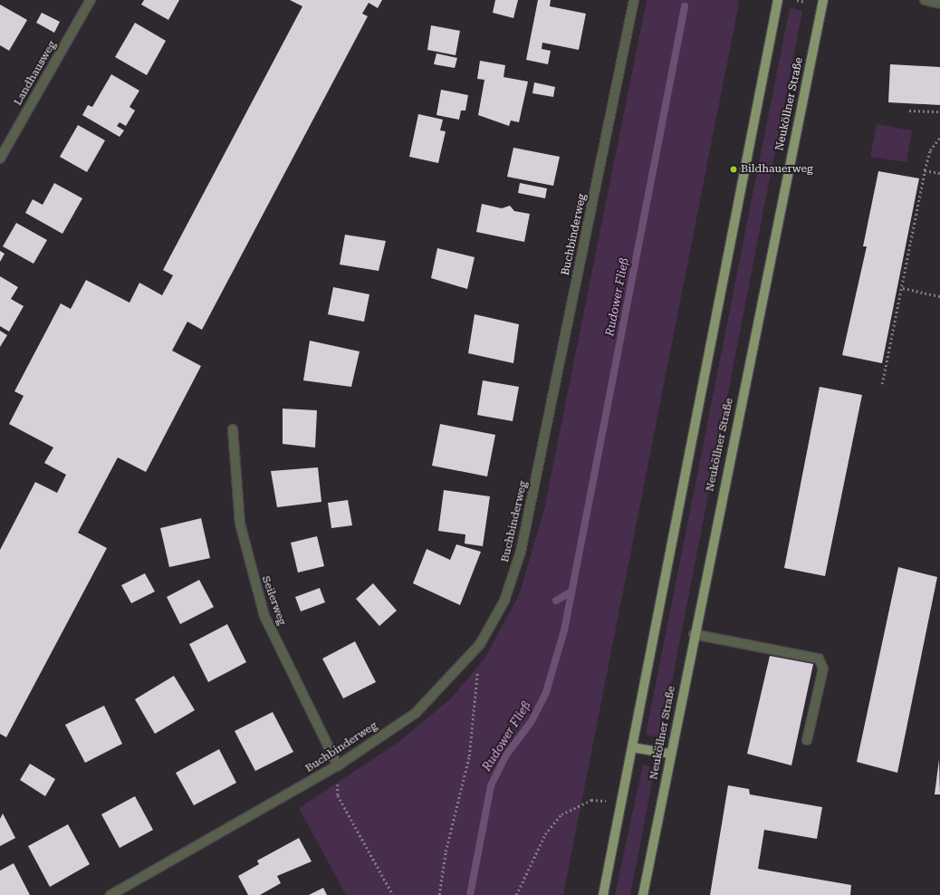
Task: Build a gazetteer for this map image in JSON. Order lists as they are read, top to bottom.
{
  "streets": {
    "main road": ["Neuköllner Straße"],
    "street": ["Landhausweg", "Buchbinderweg", "Seilerweg"]
  },
  "crossings": [
    ["Buchbinderweg", "Seilerweg"]
  ],
  "water": ["Rudower Fließ"],
  "places": ["Bildhauerweg"]
}
